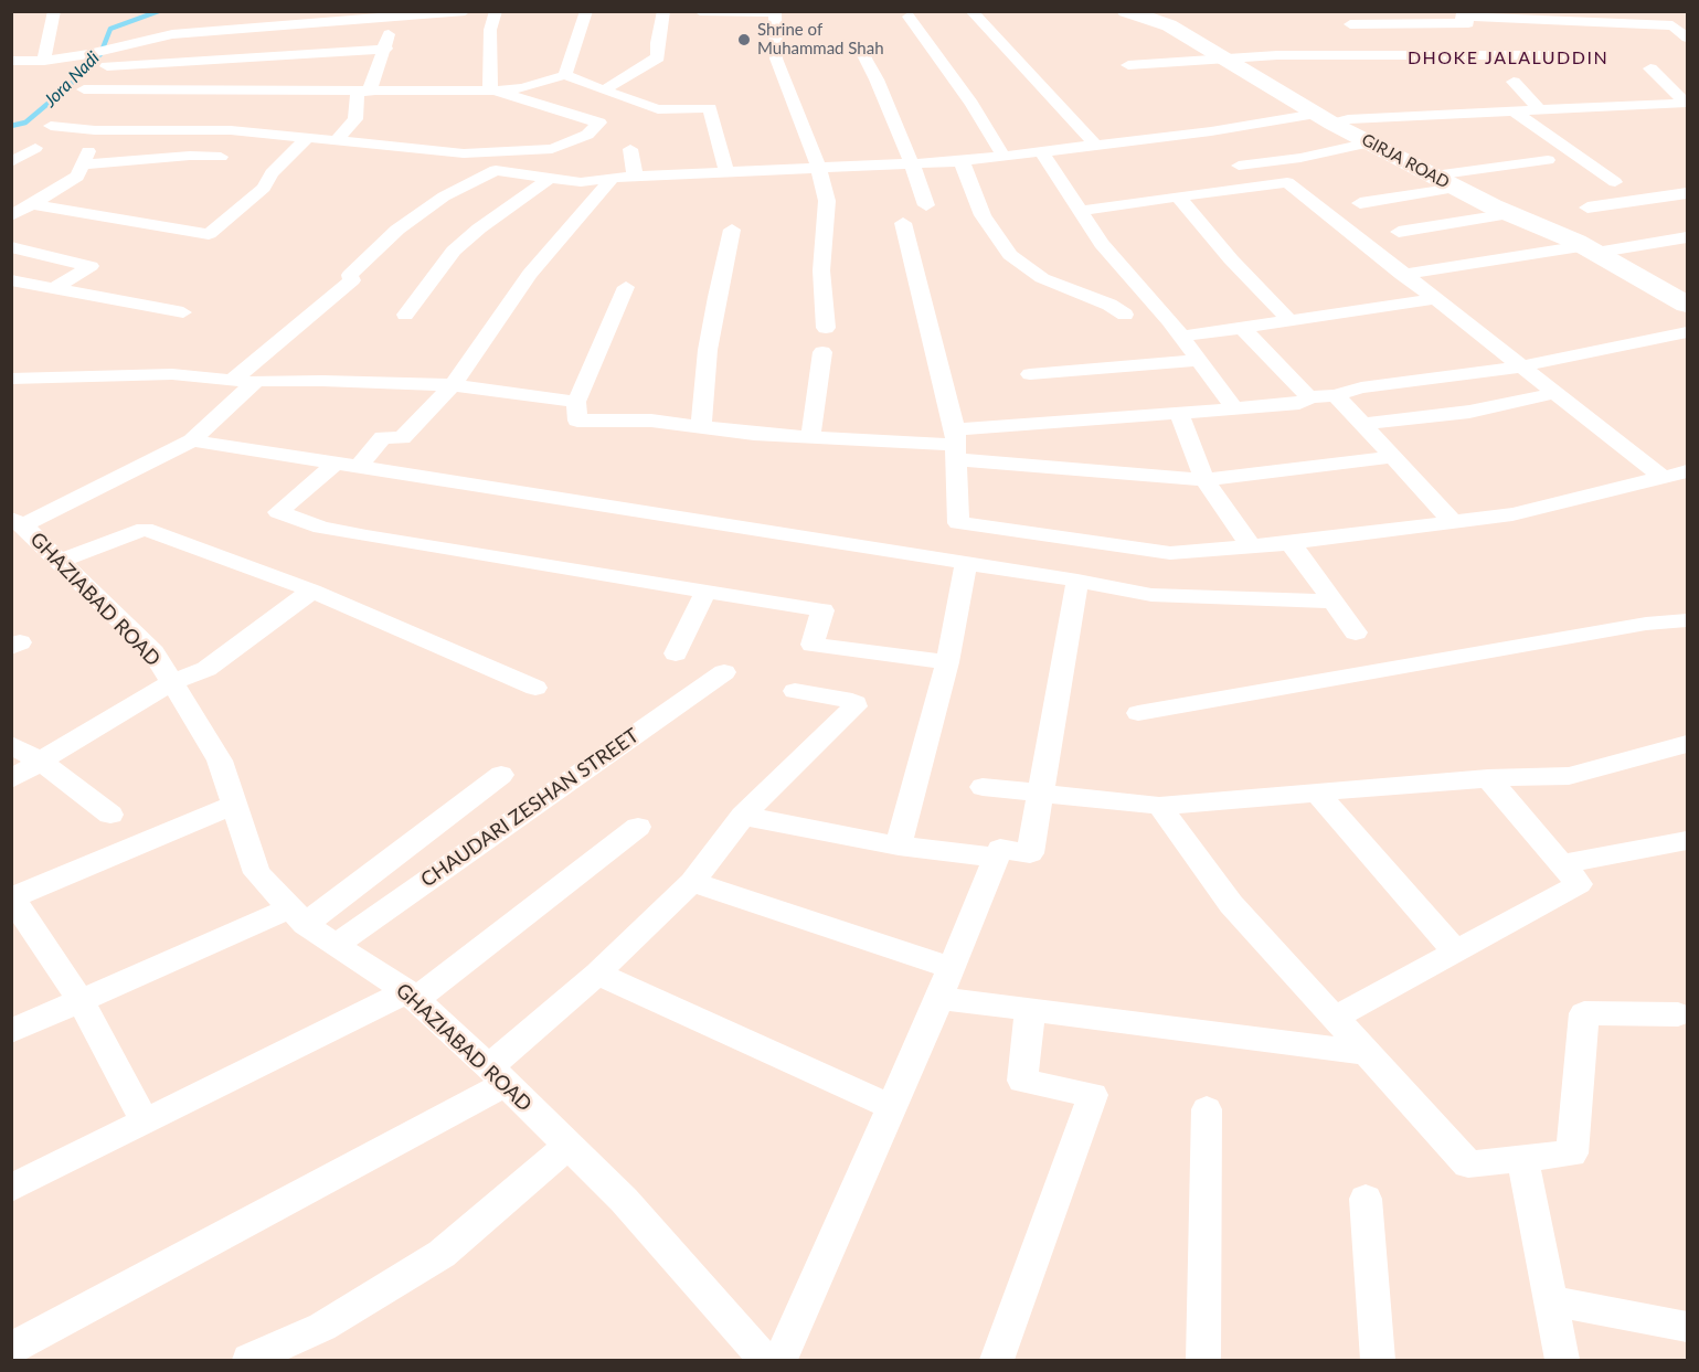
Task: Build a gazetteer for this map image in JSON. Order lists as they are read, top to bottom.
{
  "streets": {
    "main road": ["GIRJA ROAD"],
    "street": ["GHAZIABAD ROAD", "CHAUDARI ZESHAN STREET"]
  },
  "crossings": [
    ["GHAZIABAD ROAD", "CHAUDARI ZESHAN STREET"]
  ],
  "districts": ["DHOKE JALALUDDIN"],
  "water": ["Jora Nadi"],
  "places": ["Shrine of Muhammad Shah"]
}
